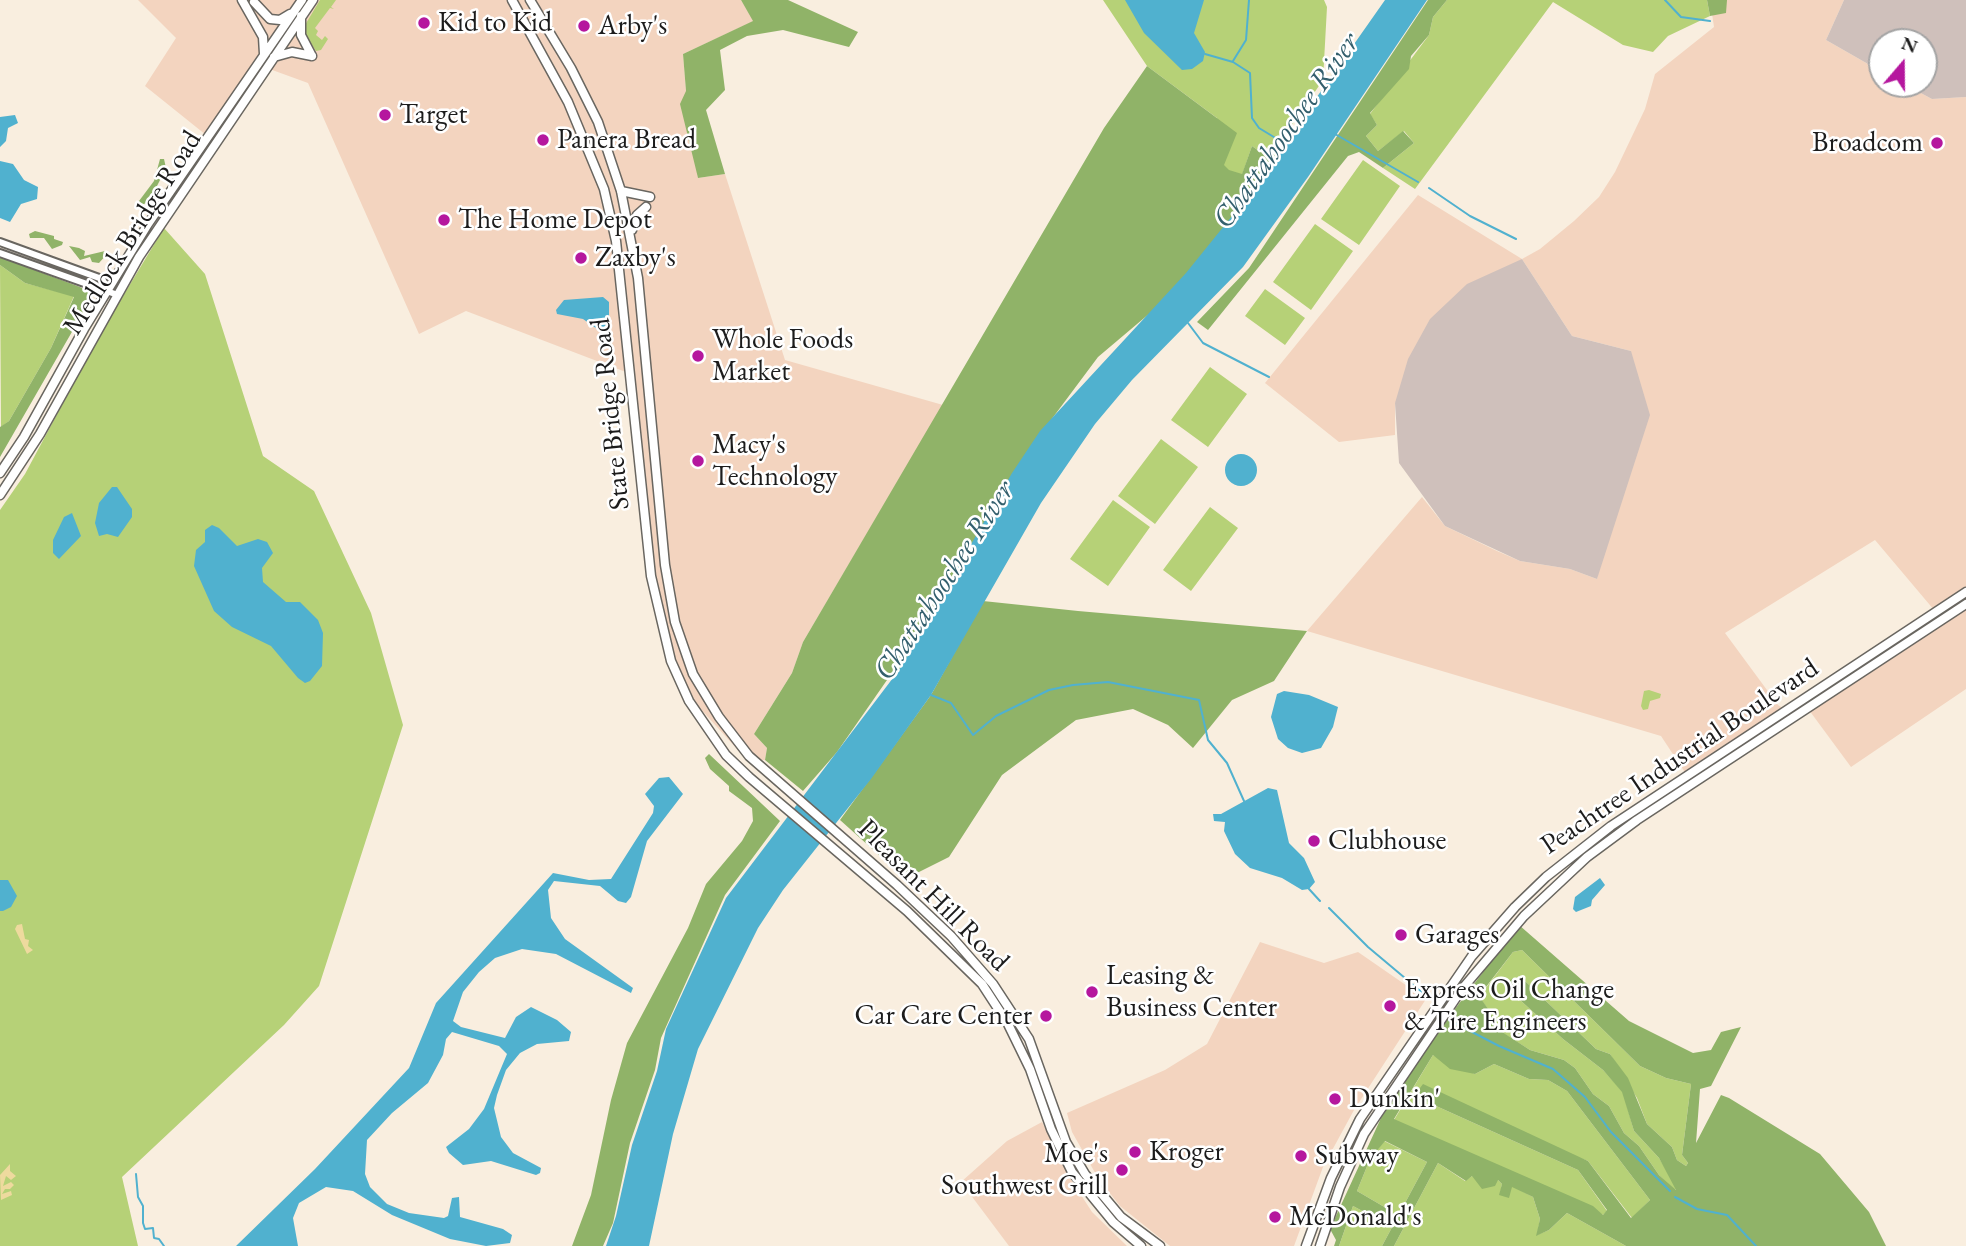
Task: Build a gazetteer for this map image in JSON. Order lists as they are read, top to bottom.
{
  "streets": {
    "highway": [
      "Medlock Bridge Road",
      "State Bridge Road",
      "Peachtree Industrial Boulevard",
      "Pleasant Hill Road"
    ]
  },
  "crossings": [
    ["State Bridge Road", "Pleasant Hill Road"]
  ],
  "water": ["Chattahoochee River"],
  "places": [
    "Kid to Kid",
    "Arby's",
    "Target",
    "Panera Bread",
    "Broadcom",
    "The Home Depot",
    "Zaxby's",
    "Whole Foods Market",
    "Macy's Technology",
    "Clubhouse",
    "Garages",
    "Leasing & Business Center",
    "Express Oil Change & Tire Engineers",
    "Car Care Center",
    "Dunkin'",
    "Kroger",
    "Subway",
    "Moe's Southwest Grill",
    "McDonald's"
  ],
  "north": "top"
}
